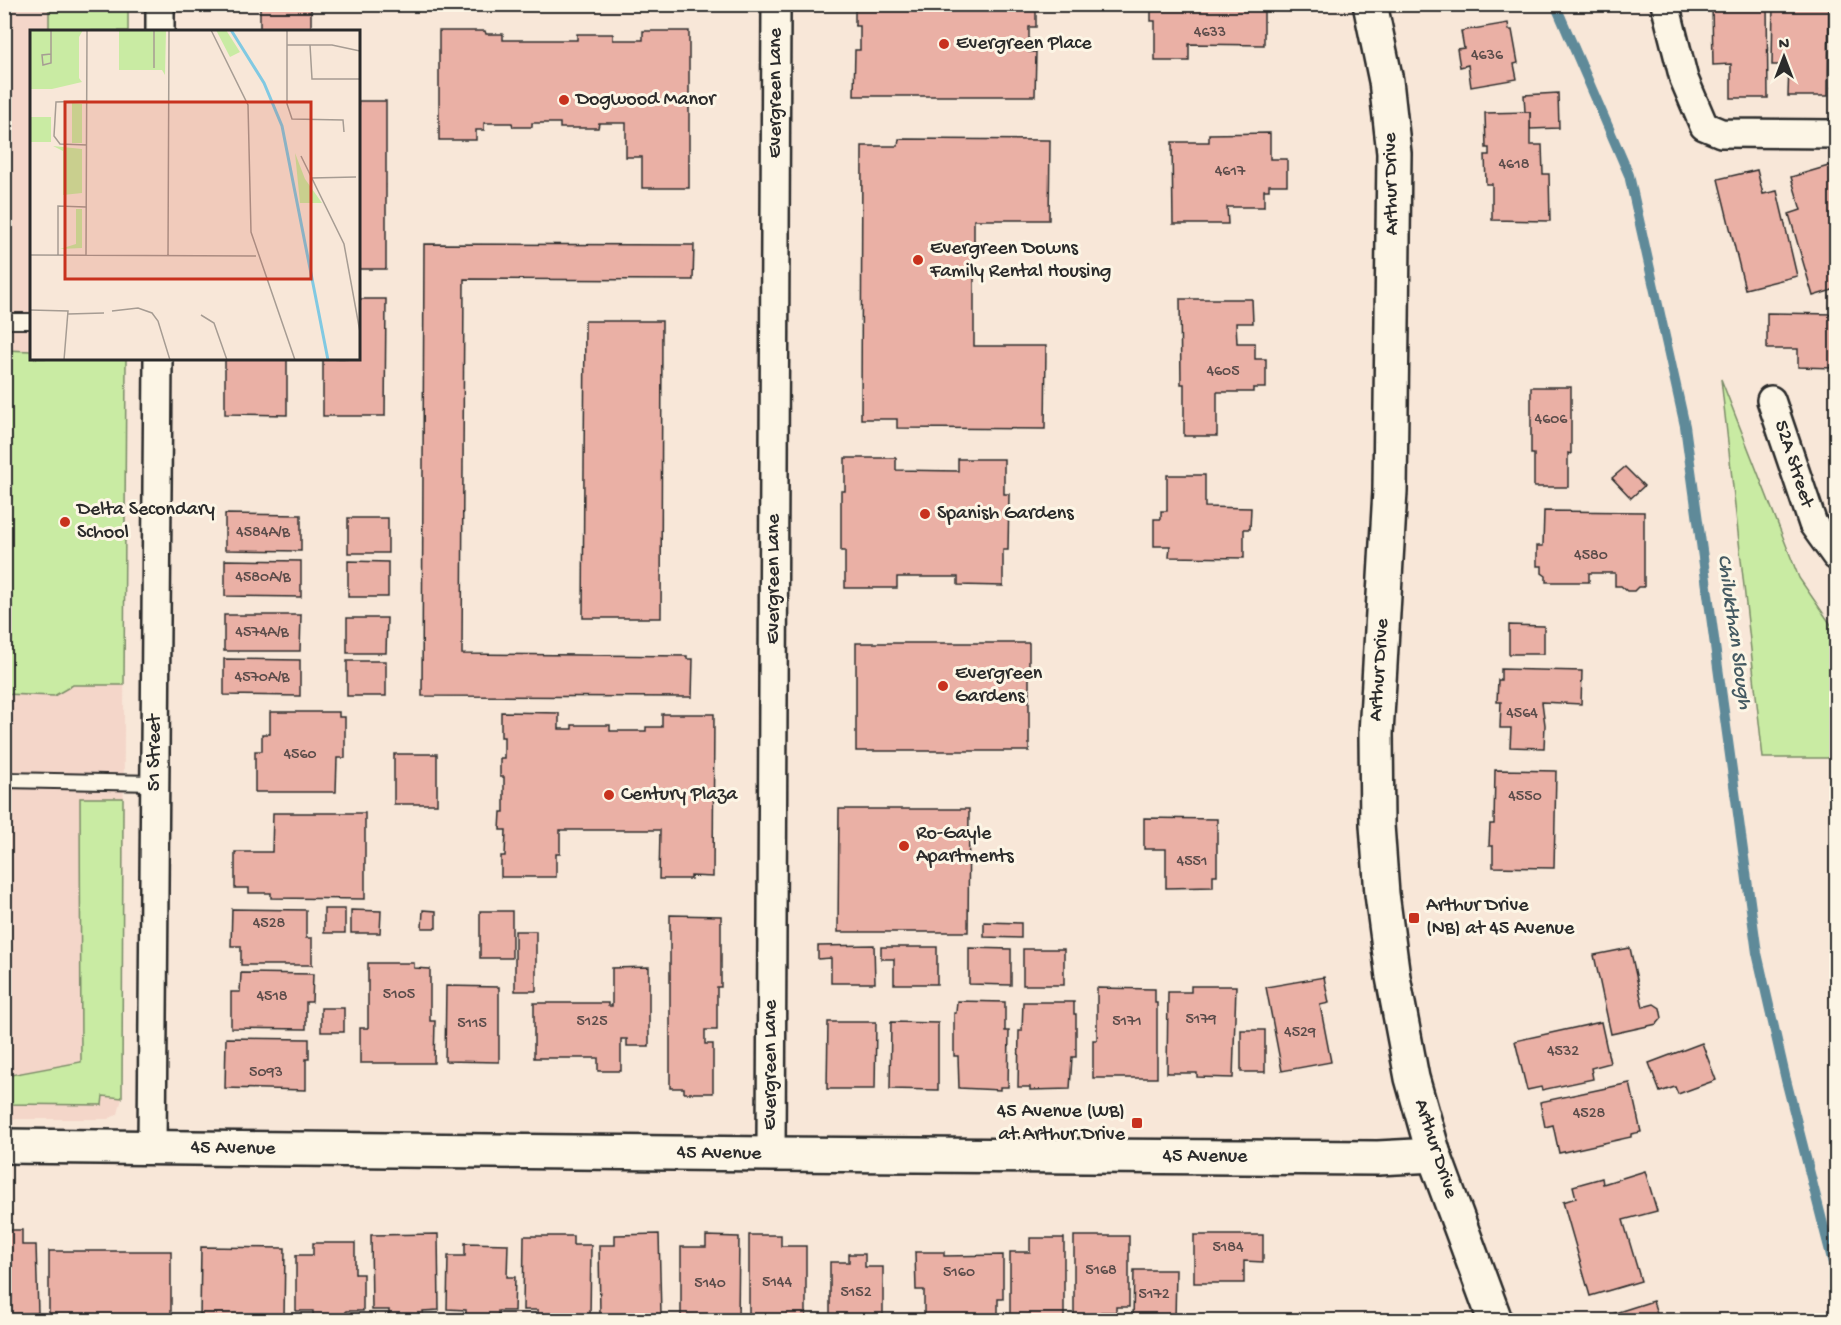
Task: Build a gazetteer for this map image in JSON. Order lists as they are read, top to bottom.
{
  "streets": {
    "street": [
      "Evergreen Lane",
      "Arthur Drive",
      "52A Street",
      "51 Street",
      "45 Avenue"
    ]
  },
  "crossings": [
    ["Evergreen Lane", "45 Avenue"],
    ["Arthur Drive", "45 Avenue"],
    ["51 Street", "45 Avenue"]
  ],
  "water": ["Chilukthan Slough"],
  "places": {
    "other": [
      "Evergreen Place",
      "Dogwood Manor",
      "Evergreen Downs Family Rental Housing",
      "Spanish Gardens",
      "Delta Secondary School",
      "Evergreen Gardens",
      "Century Plaza",
      "Ro-Gayle Apartments"
    ],
    "transit": ["Arthur Drive (NB) at 45 Avenue", "45 Avenue (WB) at Arthur Drive"]
  },
  "house_numbers": [
    "4633",
    "4636",
    "4618",
    "4617",
    "4605",
    "4606",
    "4584A/B",
    "4580",
    "4580A/B",
    "4574A/B",
    "4570A/B",
    "4564",
    "4560",
    "4550",
    "4551",
    "4528",
    "5105",
    "4518",
    "5179",
    "5125",
    "5171",
    "5115",
    "4529",
    "4532",
    "5093",
    "4528",
    "5184",
    "5168",
    "5160",
    "5144",
    "5140",
    "5152",
    "5172"
  ],
  "north": "top"
}
